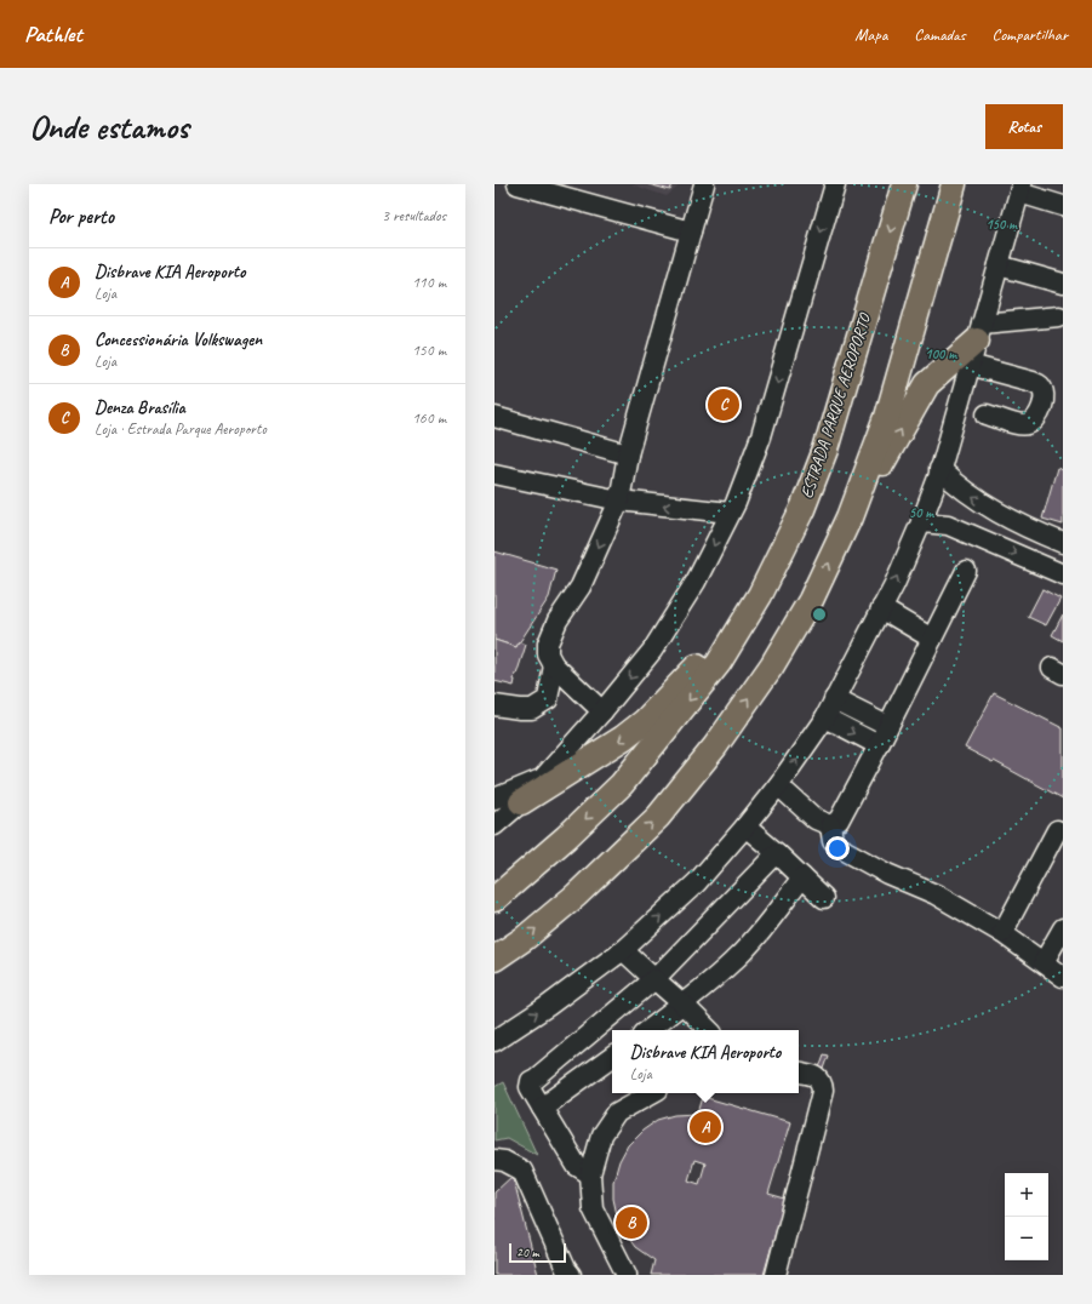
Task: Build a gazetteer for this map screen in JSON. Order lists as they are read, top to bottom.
{
  "streets": {
    "main road": ["ESTRADA PARQUE AEROPORTO"]
  },
  "scale_bar": "20 m",
  "page": {
    "header": "Pathlet",
    "nav": ["Mapa", "Camadas", "Compartilhar"],
    "buttons": "Rotas",
    "title": "Onde estamos",
    "heading": ["Por perto", "3 resultados"],
    "list": [
      {
        "mark": "A",
        "name": "Disbrave KIA Aeroporto",
        "note": "Loja",
        "value": "110 m"
      },
      {
        "mark": "B",
        "name": "Concessionária Volkswagen",
        "note": "Loja",
        "value": "150 m"
      },
      {
        "mark": "C",
        "name": "Denza Brasília",
        "note": "Loja · Estrada Parque Aeroporto",
        "value": "160 m"
      }
    ],
    "pins": ["C", "A", "B"],
    "popup": ["Disbrave KIA Aeroporto", "Loja"],
    "map_buttons": ["+", "−"],
    "scale": "20 m"
  },
  "rings": ["150 m", "100 m", "50 m"]
}
